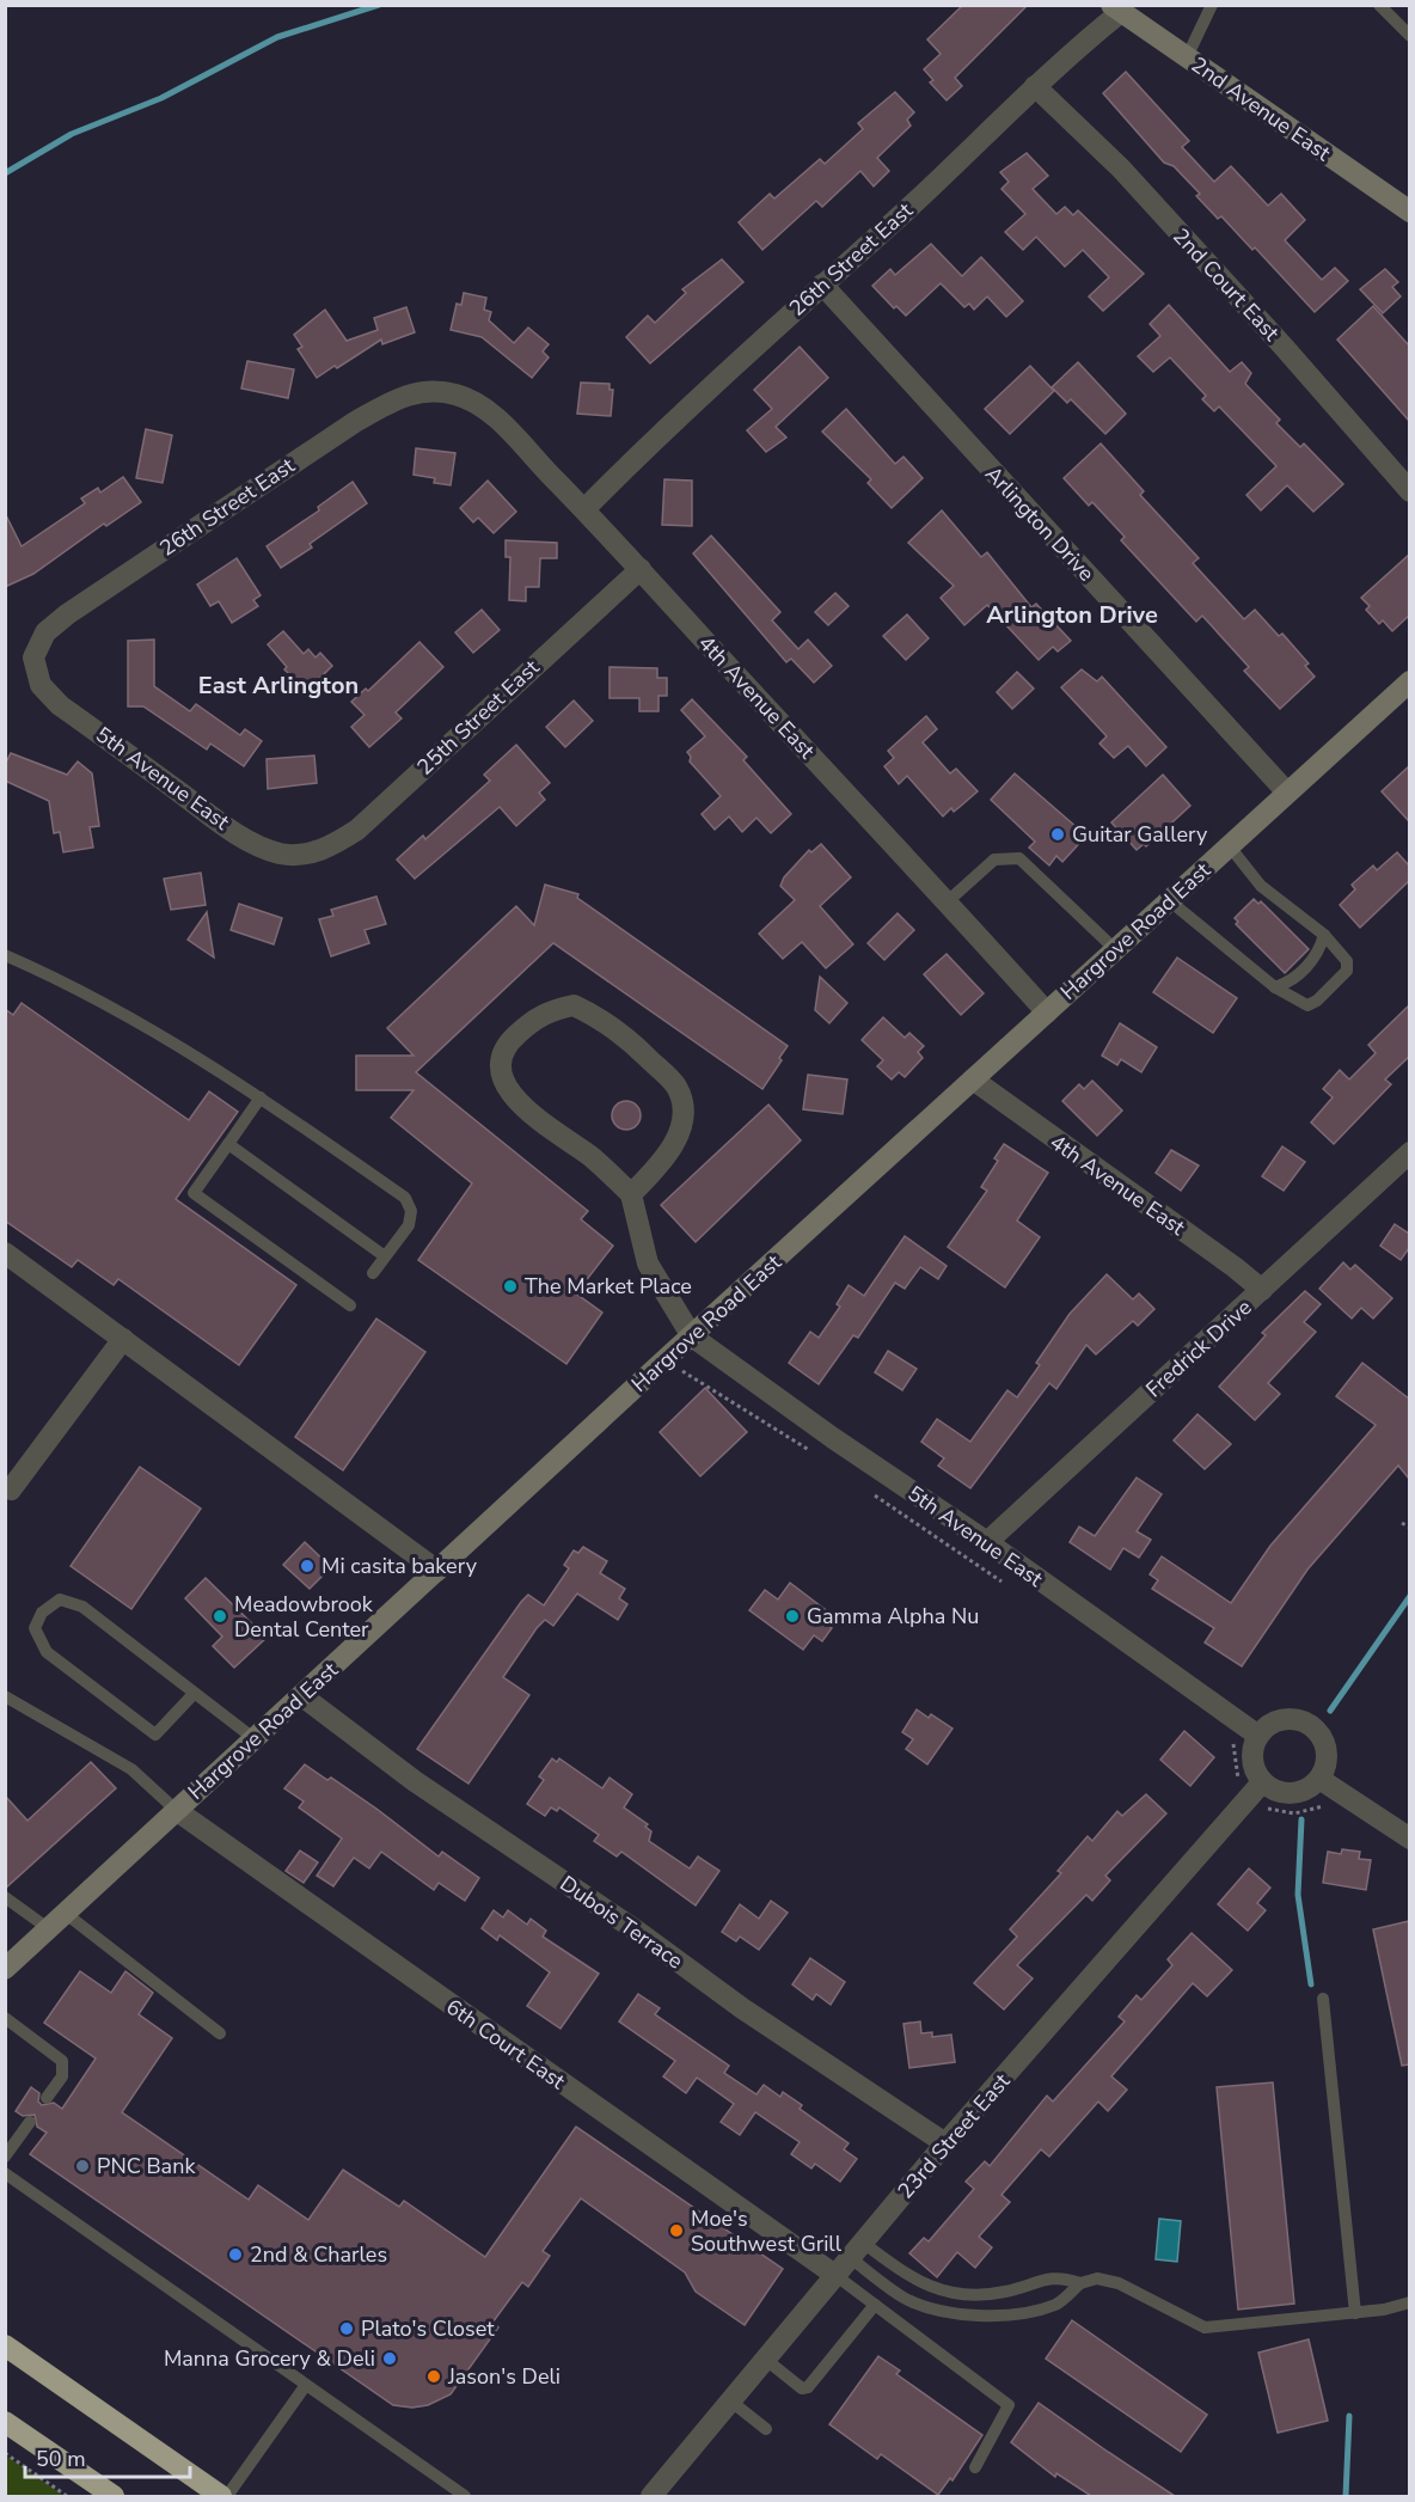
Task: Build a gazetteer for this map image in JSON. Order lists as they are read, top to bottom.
{
  "streets": {
    "main road": ["2nd Avenue East", "Hargrove Road East"],
    "street": [
      "26th Street East",
      "2nd Court East",
      "Arlington Drive",
      "4th Avenue East",
      "25th Street East",
      "5th Avenue East",
      "Fredrick Drive",
      "Dubois Terrace",
      "6th Court East",
      "23rd Street East"
    ]
  },
  "crossings": [
    ["2nd Avenue East", "26th Street East"],
    ["26th Street East", "2nd Court East"],
    ["26th Street East", "Arlington Drive"],
    ["26th Street East", "4th Avenue East"],
    ["26th Street East", "5th Avenue East"],
    ["Arlington Drive", "Hargrove Road East"],
    ["4th Avenue East", "25th Street East"],
    ["4th Avenue East", "Hargrove Road East"],
    ["4th Avenue East", "Fredrick Drive"],
    ["25th Street East", "5th Avenue East"],
    ["5th Avenue East", "Hargrove Road East"],
    ["5th Avenue East", "Fredrick Drive"],
    ["5th Avenue East", "23rd Street East"],
    ["Hargrove Road East", "Dubois Terrace"],
    ["Hargrove Road East", "6th Court East"],
    ["Dubois Terrace", "23rd Street East"],
    ["6th Court East", "23rd Street East"]
  ],
  "districts": ["Arlington Drive", "East Arlington"],
  "places": [
    "Guitar Gallery",
    "The Market Place",
    "Mi casita bakery",
    "Meadowbrook Dental Center",
    "Gamma Alpha Nu",
    "PNC Bank",
    "Moe's Southwest Grill",
    "2nd & Charles",
    "Plato's Closet",
    "Manna Grocery & Deli",
    "Jason's Deli"
  ],
  "scale_bar": "50 m"
}
